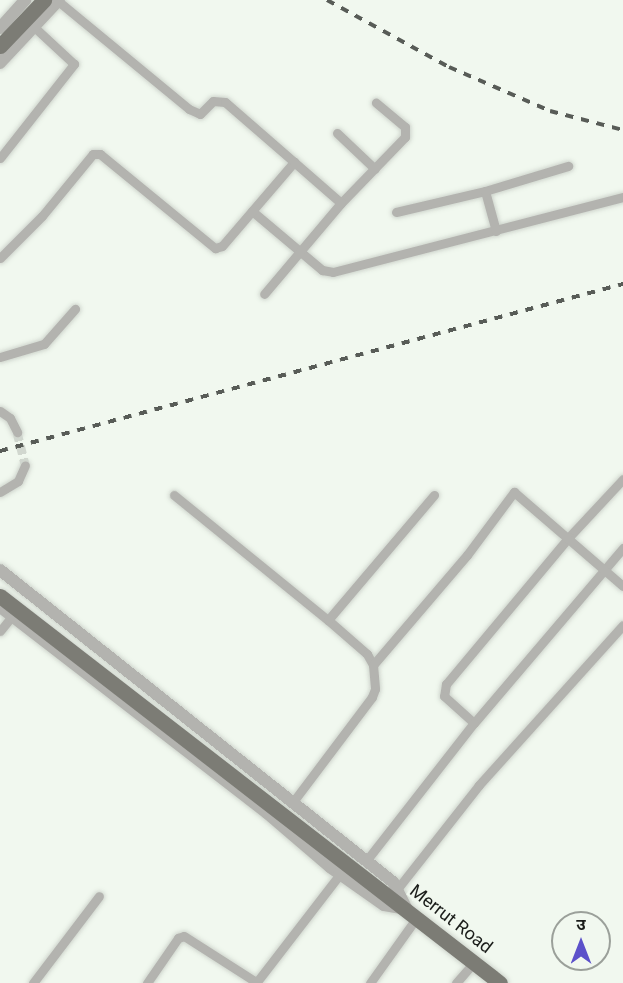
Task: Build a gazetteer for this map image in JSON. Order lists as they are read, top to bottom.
{
  "streets": {
    "main road": ["Merrut Road"]
  },
  "north": "top"
}
